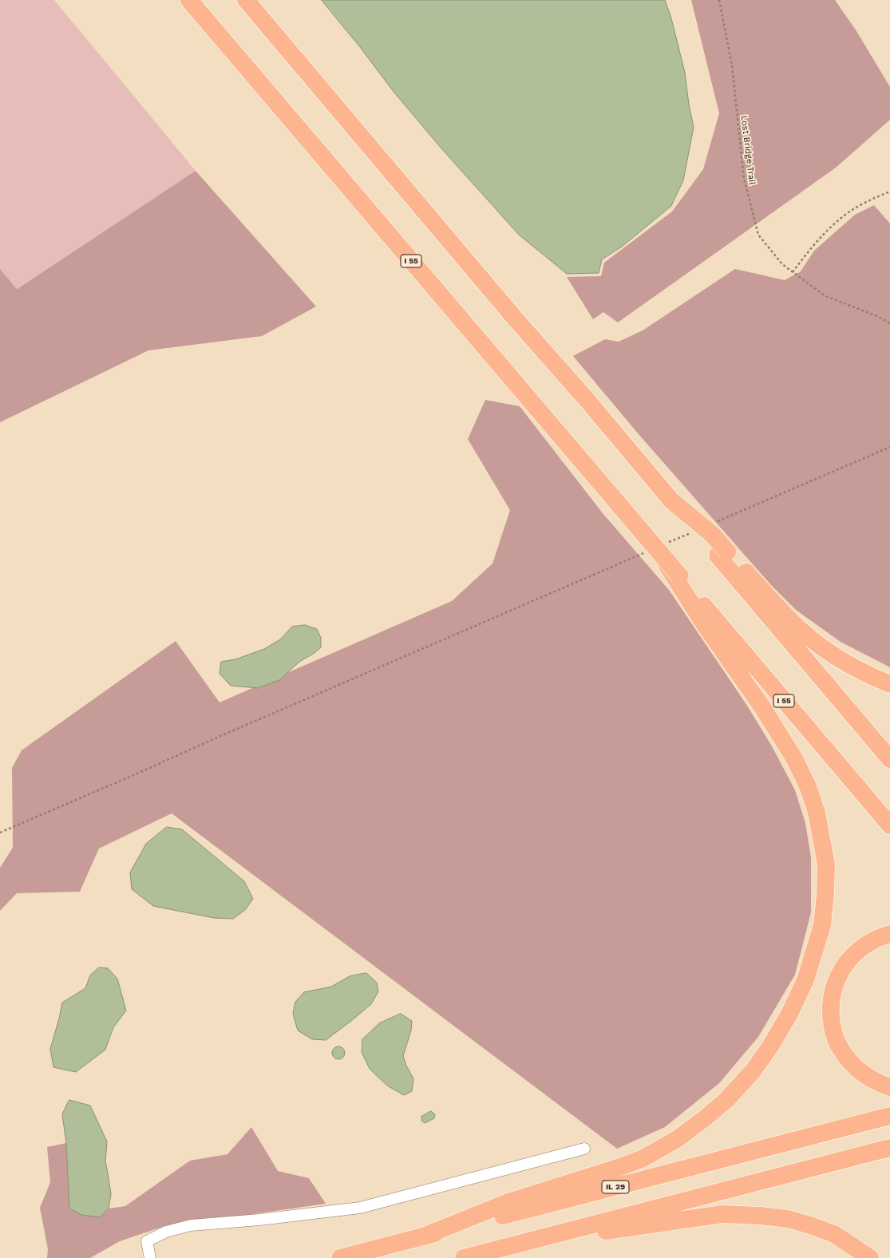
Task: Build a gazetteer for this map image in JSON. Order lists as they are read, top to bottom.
{
  "streets": {
    "highway": ["I 55", "IL 29"],
    "path": ["Lost Bridge Trail"]
  }
}
